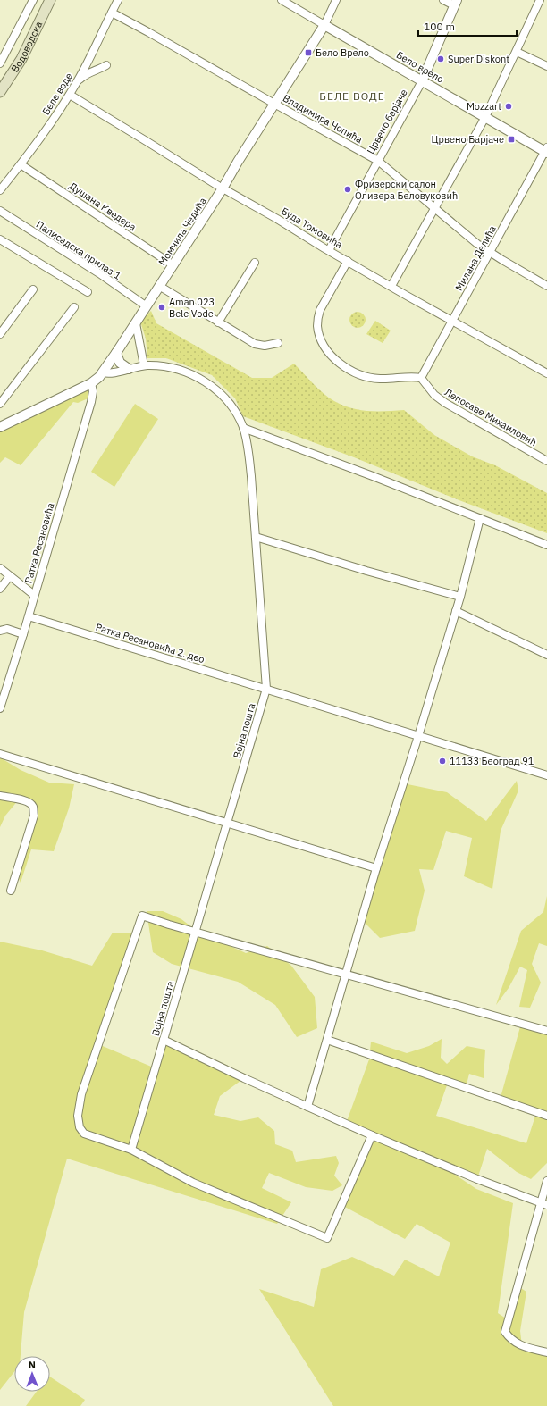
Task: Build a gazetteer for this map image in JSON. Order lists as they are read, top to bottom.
{
  "streets": {
    "main road": ["Водоводска"],
    "street": [
      "Бело врело",
      "Беле воде",
      "Владимира Чопића",
      "Црвено барјаче",
      "Душана Кведера",
      "Буда Томовића",
      "Момчила Чедића",
      "Палисадска прилаз 1",
      "Милана Делића",
      "Лепосаве Михаиловић",
      "Ратка Ресановића",
      "Ратка Ресановића 2. део",
      "Војна пошта"
    ]
  },
  "crossings": [
    ["Бело врело", "Црвено барјаче"],
    ["Бело врело", "Момчила Чедића"],
    ["Бело врело", "Милана Делића"],
    ["Беле воде", "Владимира Чопића"],
    ["Беле воде", "Душана Кведера"],
    ["Беле воде", "Буда Томовића"],
    ["Владимира Чопића", "Црвено барјаче"],
    ["Владимира Чопића", "Момчила Чедића"],
    ["Владимира Чопића", "Милана Делића"],
    ["Црвено барјаче", "Буда Томовића"],
    ["Душана Кведера", "Момчила Чедића"],
    ["Буда Томовића", "Момчила Чедића"],
    ["Буда Томовића", "Милана Делића"],
    ["Момчила Чедића", "Палисадска прилаз 1"],
    ["Момчила Чедића", "Ратка Ресановића"],
    ["Момчила Чедића", "Војна пошта"],
    ["Милана Делића", "Лепосаве Михаиловић"],
    ["Ратка Ресановића", "Ратка Ресановића 2. део"],
    ["Ратка Ресановића 2. део", "Војна пошта"]
  ],
  "districts": ["БЕЛЕ ВОДЕ"],
  "places": {
    "transit": ["Бело Врело", "Црвено Барјаче"],
    "other": [
      "Super Diskont",
      "Mozzart",
      "Фризерски салон Оливера Беловуковић",
      "Aman 023 Bele Vode",
      "11133 Београд 91"
    ]
  },
  "scale_bar": "100 m",
  "north": "top"
}
